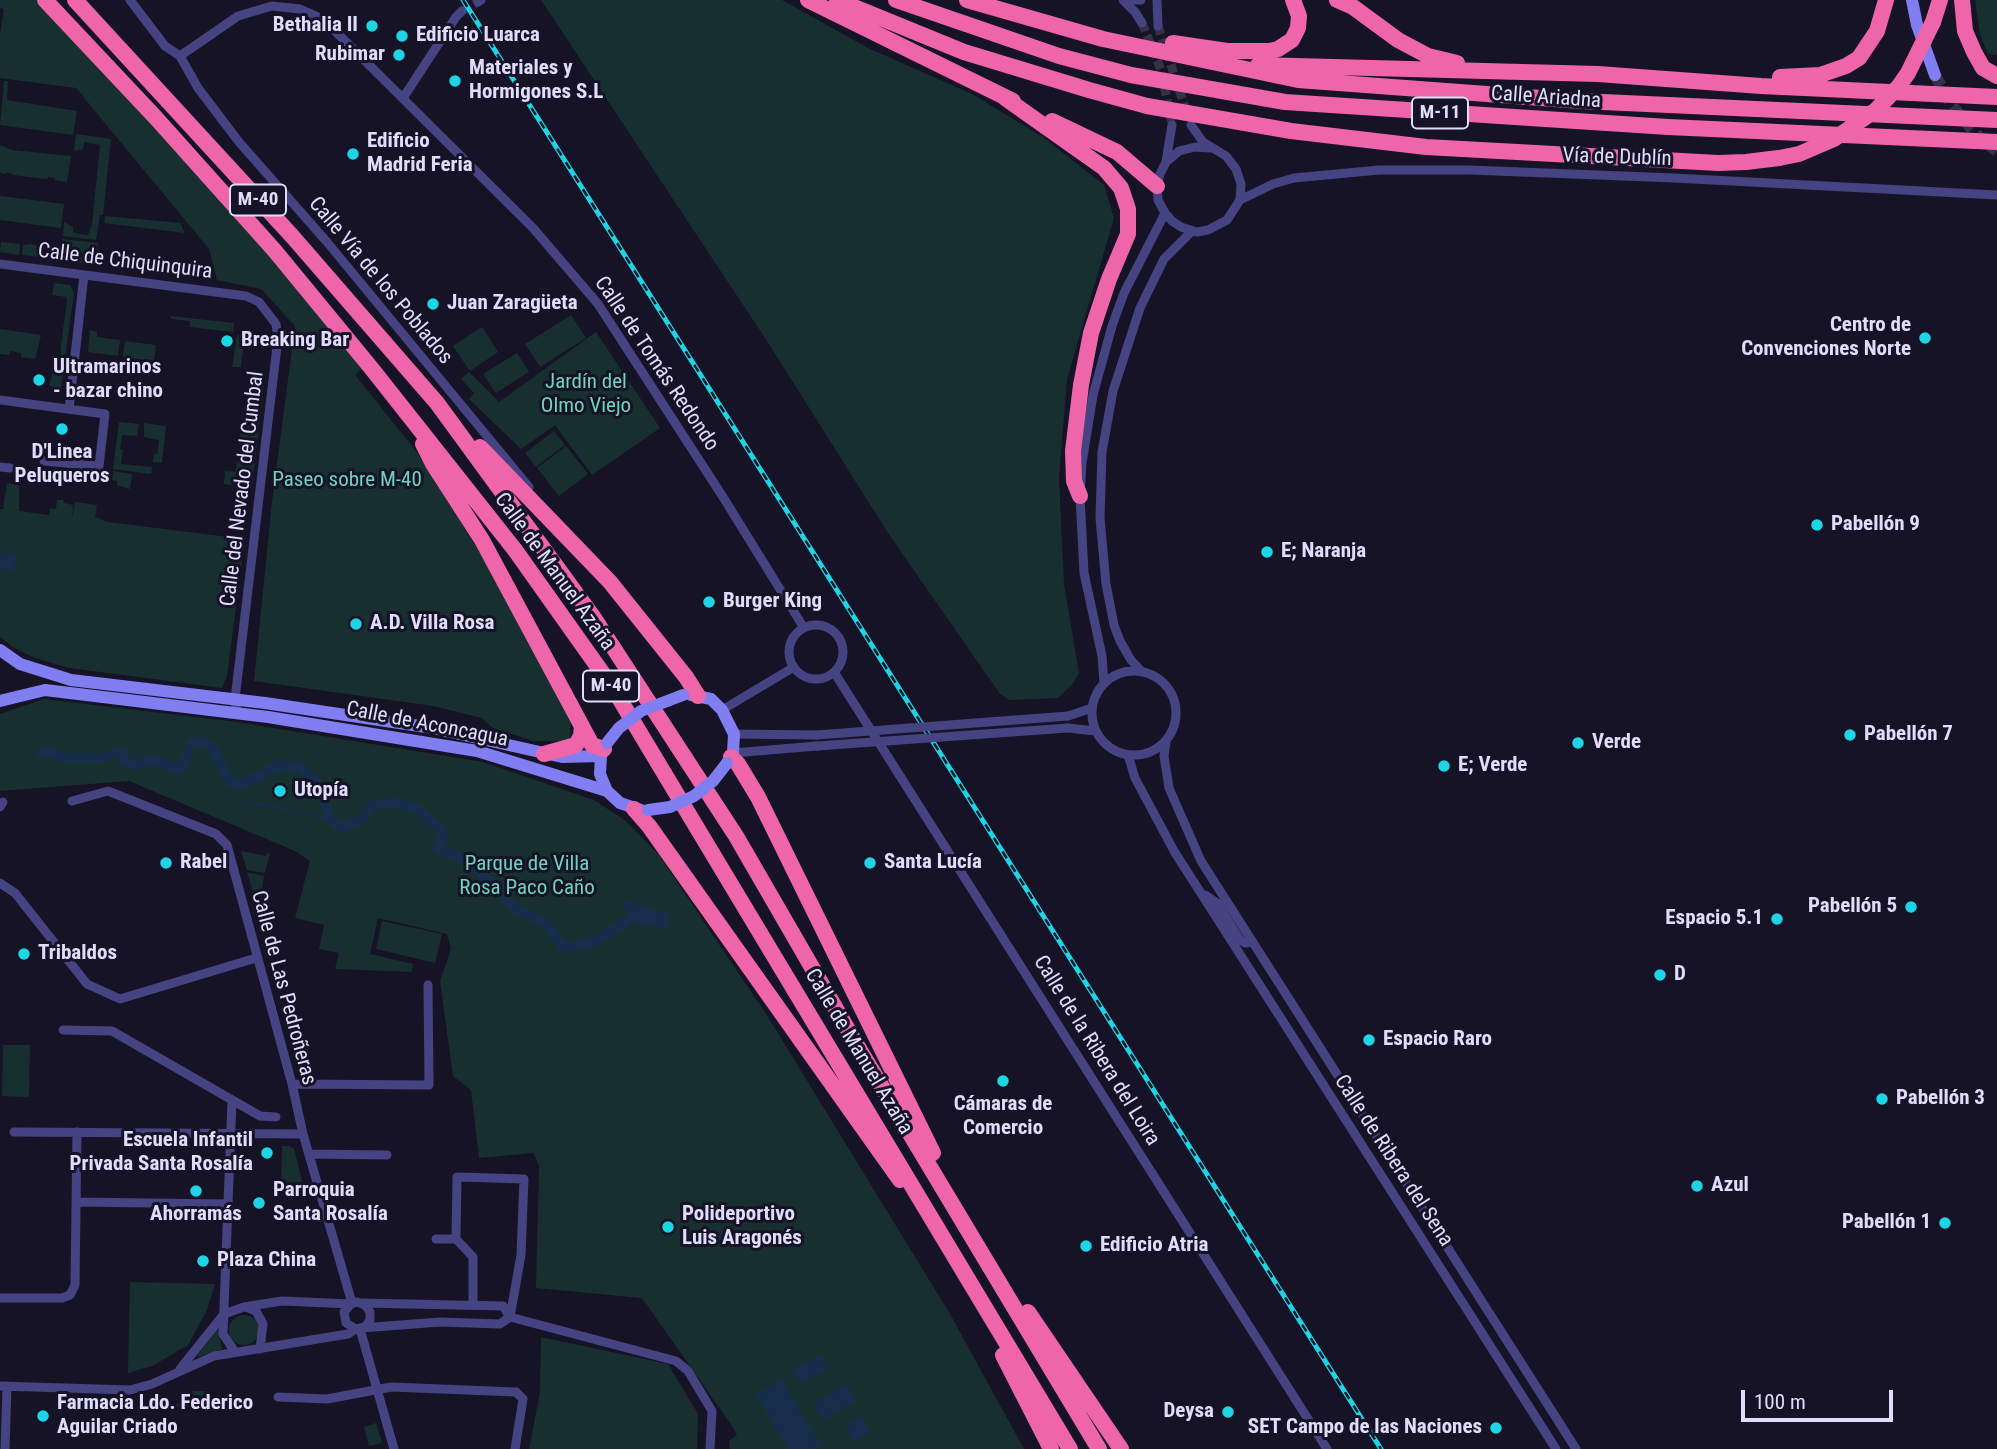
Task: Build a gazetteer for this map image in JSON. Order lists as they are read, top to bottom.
{
  "streets": {
    "highway": [
      "Calle Ariadna",
      "M-11",
      "M-40",
      "Calle de Manuel Azaña"
    ],
    "main road": ["Calle de Aconcagua"],
    "street": [
      "Vía de Dublín",
      "Calle de Chiquinquira",
      "Calle Vía de los Poblados",
      "Calle de Tomás Redondo",
      "Calle del Nevado del Cumbal",
      "Calle de Las Pedroñeras",
      "Calle de la Ribera del Loira",
      "Calle de Ribera del Sena"
    ]
  },
  "crossings": [
    ["Calle de Chiquinquira", "Calle del Nevado del Cumbal"],
    ["Calle Vía de los Poblados", "Calle de Tomás Redondo"],
    ["Calle de Tomás Redondo", "Calle de la Ribera del Loira"],
    ["Calle del Nevado del Cumbal", "Calle de Aconcagua"]
  ],
  "parks": ["Jardín del Olmo Viejo", "Paseo sobre M-40", "Parque de Villa Rosa Paco Caño"],
  "places": [
    "Bethalia II",
    "Edificio Luarca",
    "Rubimar",
    "Materiales y Hormigones S.L",
    "Edificio Madrid Feria",
    "Juan Zaragüeta",
    "Centro de Convenciones Norte",
    "Breaking Bar",
    "Ultramarinos - bazar chino",
    "D'Linea Peluqueros",
    "Pabellón 9",
    "E; Naranja",
    "Burger King",
    "A.D. Villa Rosa",
    "Pabellón 7",
    "Verde",
    "E; Verde",
    "Utopía",
    "Rabel",
    "Santa Lucía",
    "Pabellón 5",
    "Espacio 5.1",
    "Tribaldos",
    "D",
    "Espacio Raro",
    "Cámaras de Comercio",
    "Pabellón 3",
    "Escuela Infantil Privada Santa Rosalía",
    "Azul",
    "Ahorramás",
    "Parroquia Santa Rosalía",
    "Pabellón 1",
    "Polideportivo Luis Aragonés",
    "Edificio Atria",
    "Plaza China",
    "Deysa",
    "Farmacia Ldo. Federico Aguilar Criado",
    "SET Campo de las Naciones"
  ],
  "scale_bar": "100 m"
}
